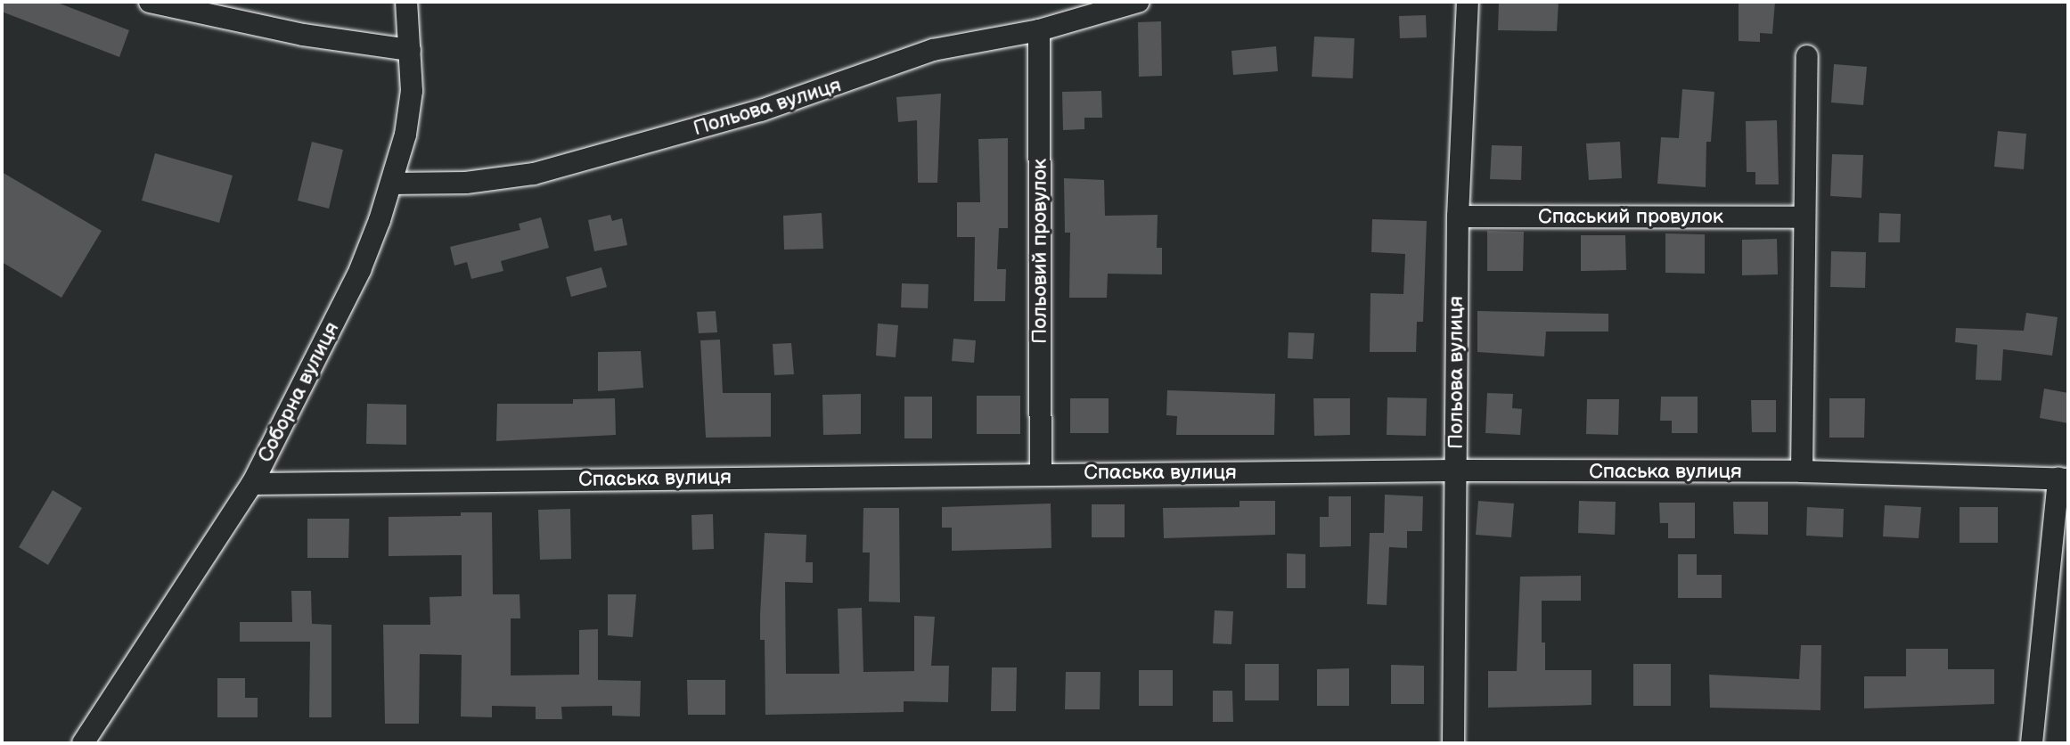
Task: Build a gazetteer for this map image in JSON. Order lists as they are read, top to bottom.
{
  "streets": {
    "street": [
      "Польова вулиця",
      "Спаський провулок",
      "Польовий провулок",
      "Соборна вулиця",
      "Спаська вулиця"
    ]
  },
  "crossings": [
    ["Польова вулиця", "Спаський провулок"],
    ["Польова вулиця", "Польовий провулок"],
    ["Польова вулиця", "Соборна вулиця"],
    ["Польова вулиця", "Спаська вулиця"],
    ["Польовий провулок", "Спаська вулиця"],
    ["Соборна вулиця", "Спаська вулиця"]
  ]
}
